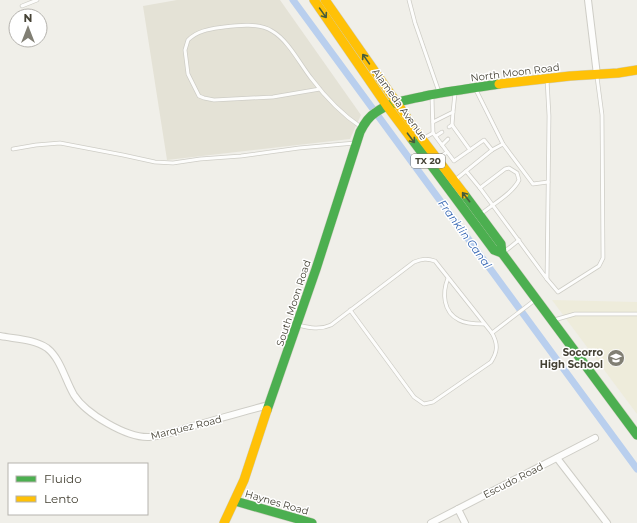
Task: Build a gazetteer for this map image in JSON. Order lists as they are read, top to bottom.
{
  "streets": {
    "main road": [
      "North Moon Road",
      "Alameda Avenue",
      "TX 20",
      "South Moon Road",
      "Haynes Road"
    ],
    "street": ["Marquez Road", "Escudo Road"]
  },
  "crossings": [
    ["North Moon Road", "Alameda Avenue"],
    ["North Moon Road", "South Moon Road"],
    ["Alameda Avenue", "South Moon Road"],
    ["South Moon Road", "Marquez Road"],
    ["South Moon Road", "Haynes Road"]
  ],
  "water": ["Franklin Canal"],
  "places": {
    "school or university": ["Socorro High School"]
  },
  "legend": ["Fluido", "Lento"],
  "north": "top"
}
